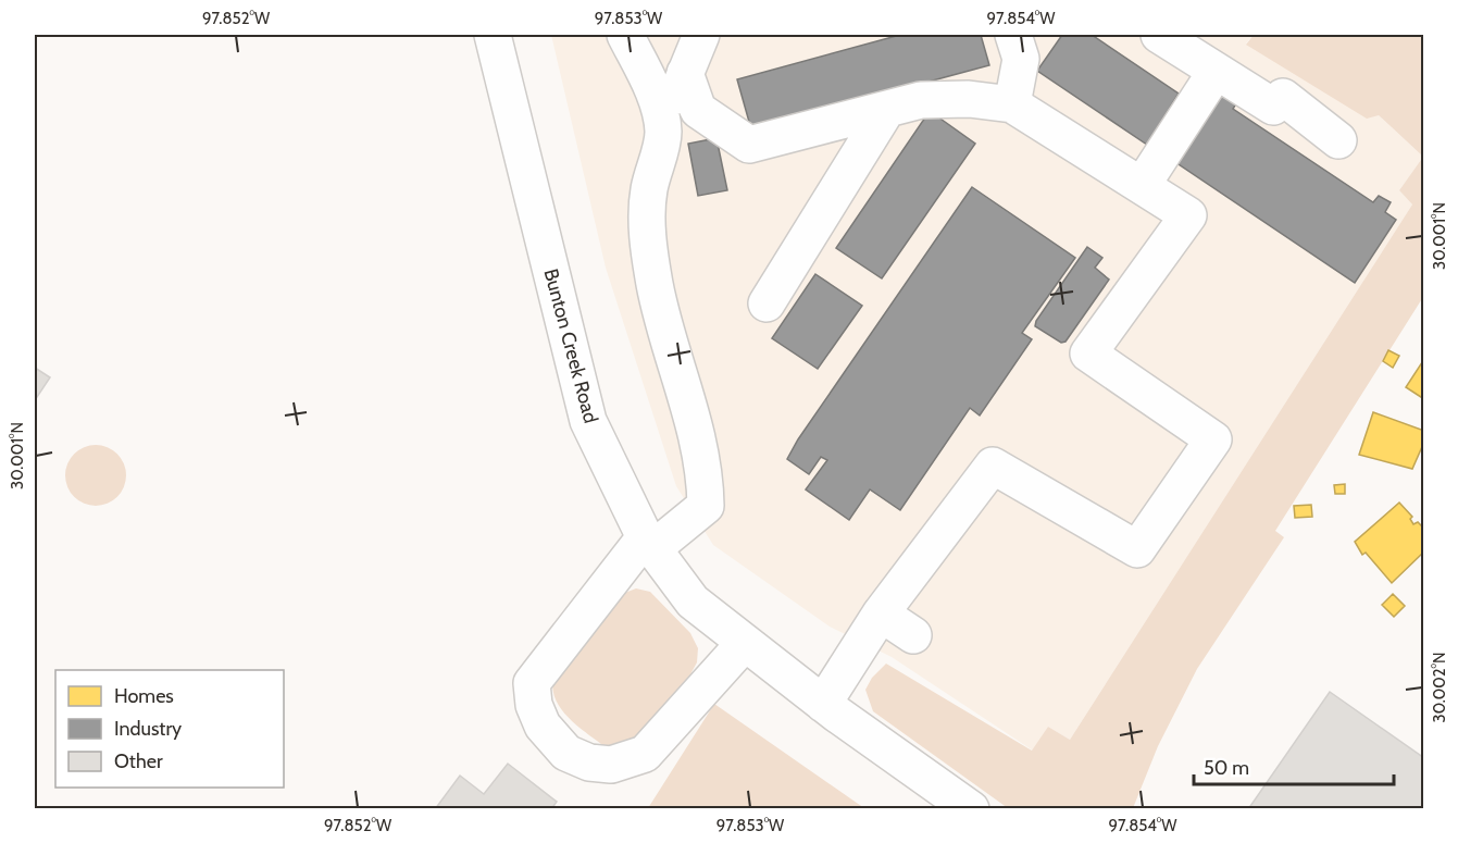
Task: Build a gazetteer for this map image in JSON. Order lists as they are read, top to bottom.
{
  "streets": {
    "street": ["Bunton Creek Road"]
  },
  "legend": ["Homes", "Industry", "Other"],
  "scale_bar": "50 m",
  "coordinates": [
    "97.852°W",
    "97.853°W",
    "97.854°W",
    "30.001°N",
    "30.002°N"
  ]
}
